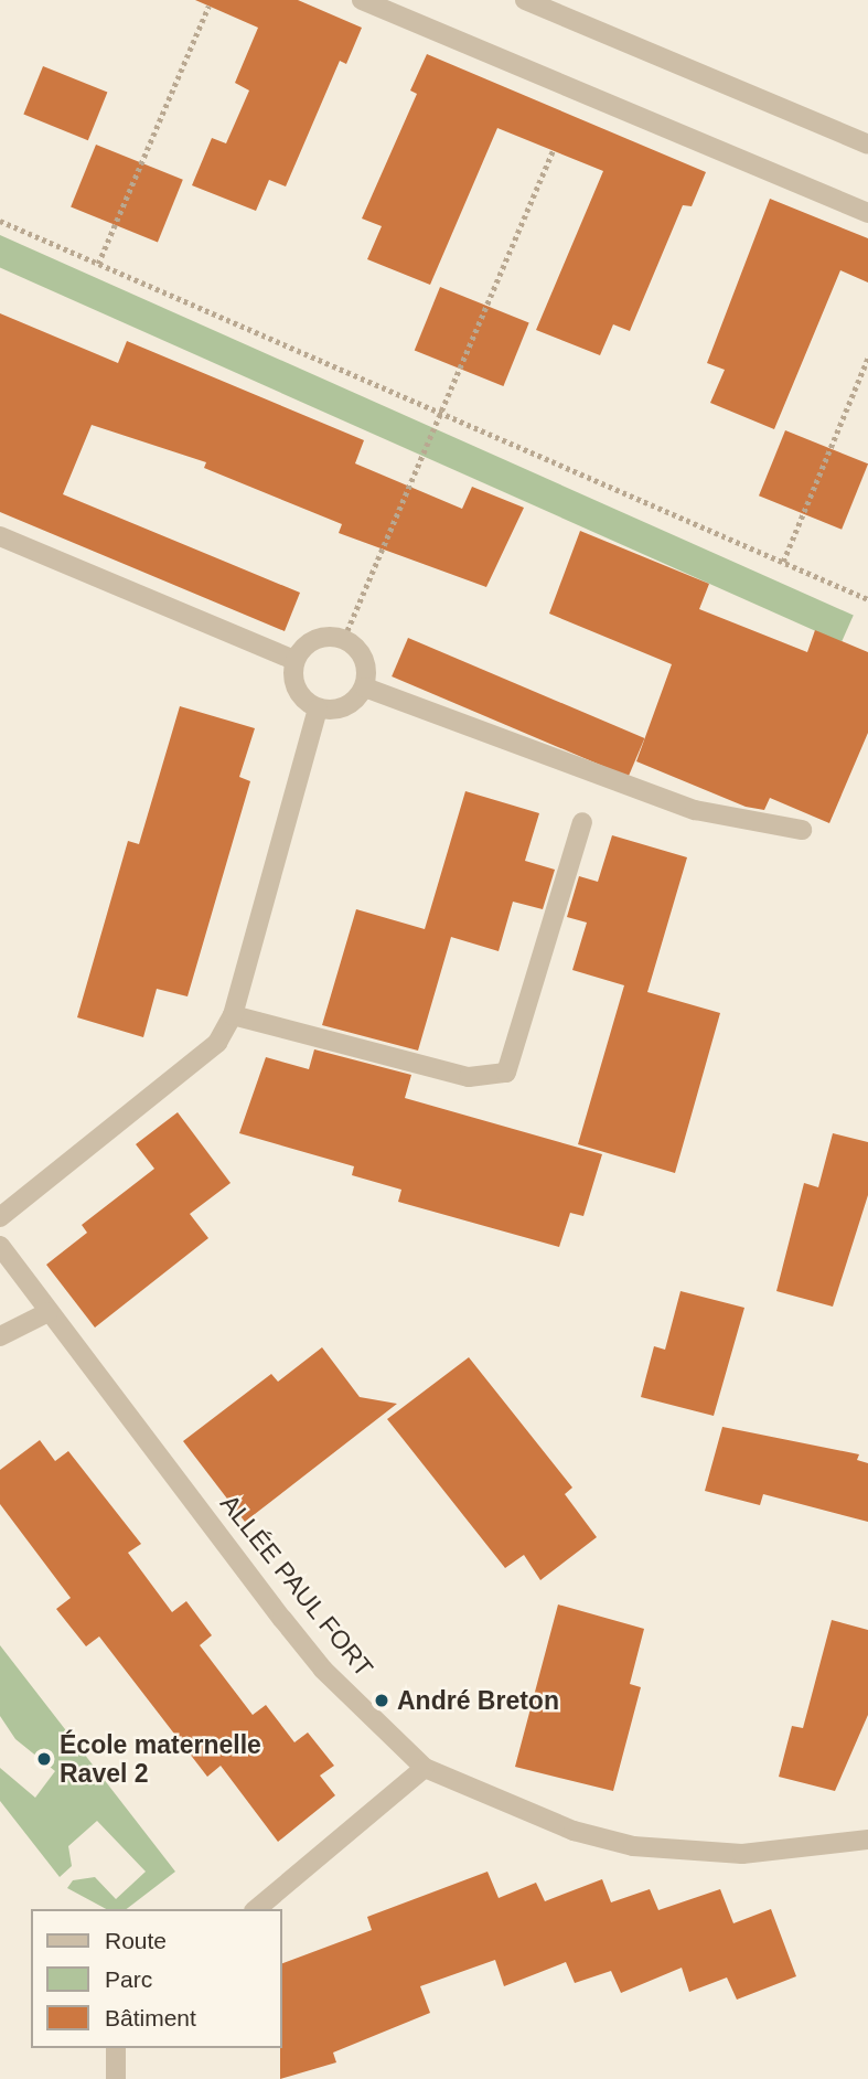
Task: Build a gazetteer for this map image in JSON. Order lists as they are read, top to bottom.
{
  "streets": {
    "street": ["ALLÉE PAUL FORT"]
  },
  "places": ["André Breton", "École maternelle Ravel 2"],
  "legend": ["Route", "Parc", "Bâtiment"]
}
